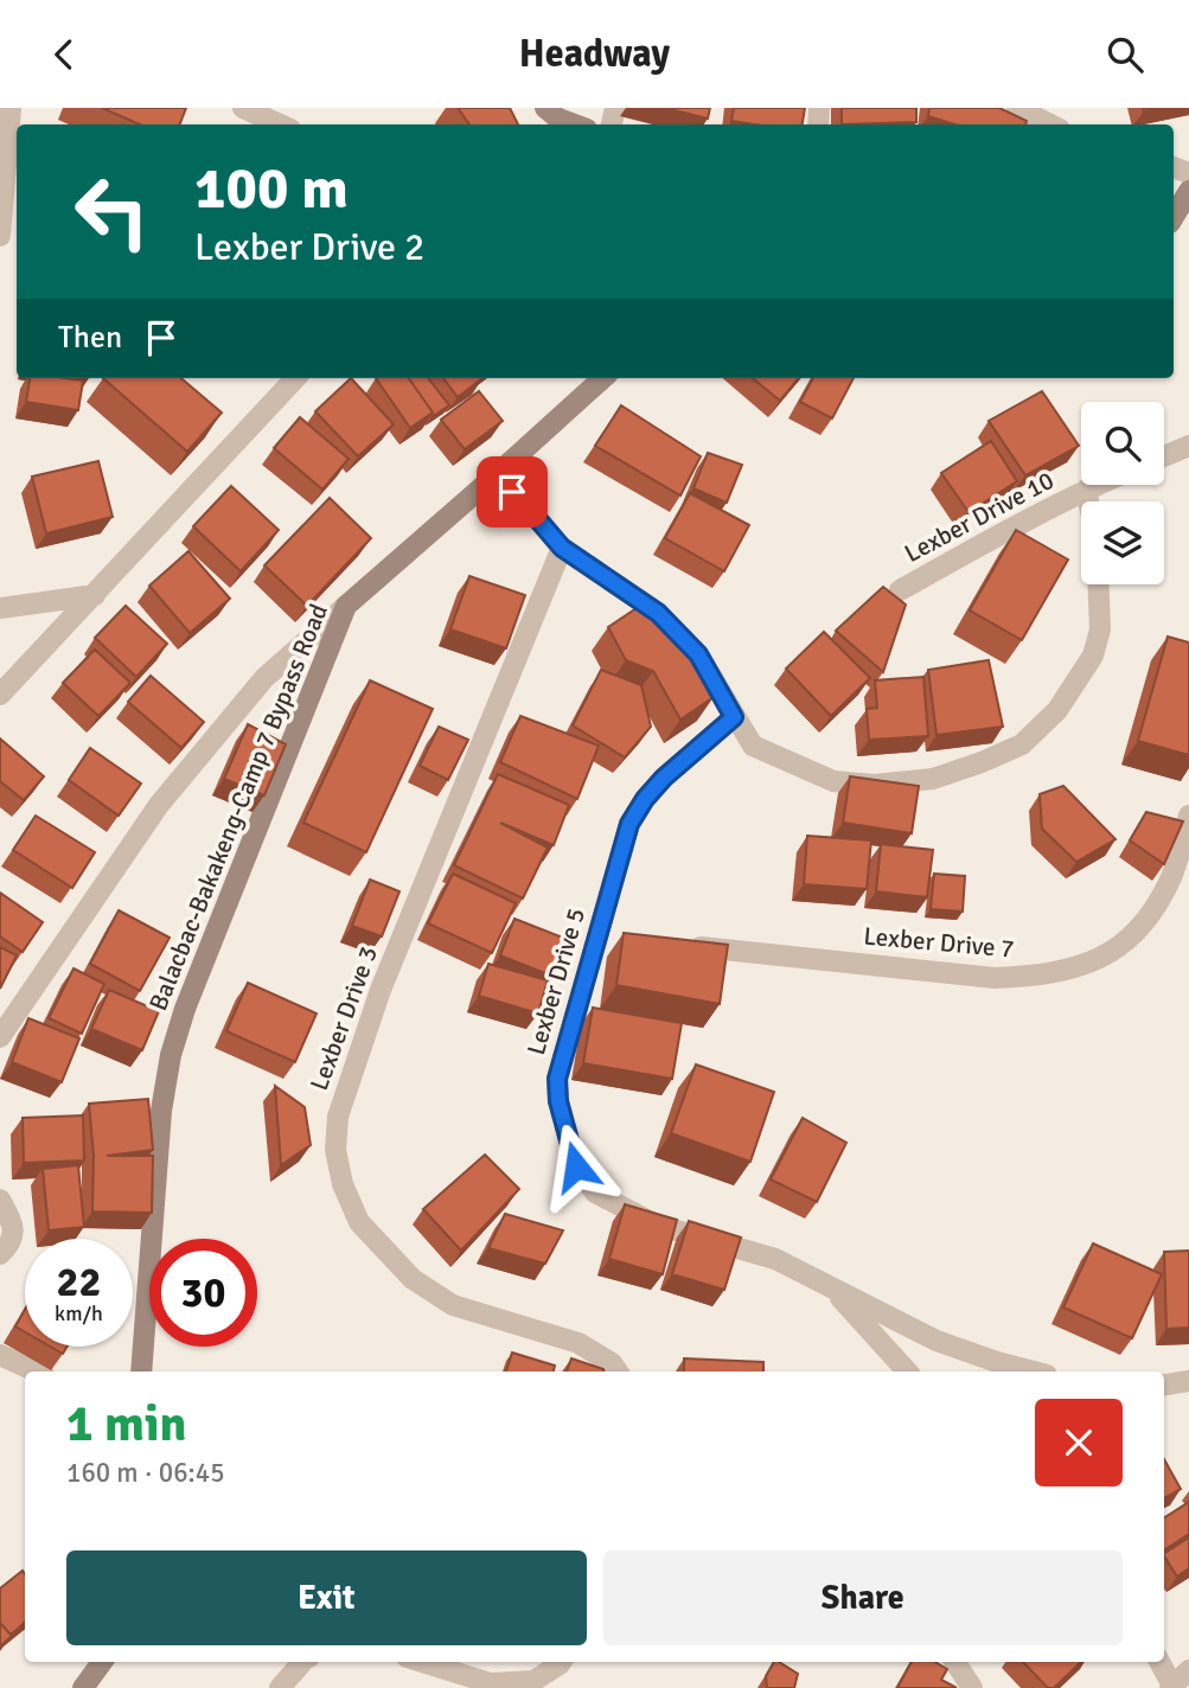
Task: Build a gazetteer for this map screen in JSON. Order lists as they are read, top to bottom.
{
  "streets": {
    "main road": ["Balacbac-Bakakeng-Camp 7 Bypass Road"],
    "street": [
      "Lexber Drive 10",
      "Lexber Drive 7",
      "Lexber Drive 5",
      "Lexber Drive 3"
    ]
  },
  "page": {
    "header": "Headway",
    "turn": ["100 m", "Lexber Drive 2"],
    "then": "Then",
    "speed": "22 km/h",
    "limit": "30",
    "heading": ["1 min", "160 m · 06:45"],
    "buttons": ["Exit", "Share"]
  }
}
